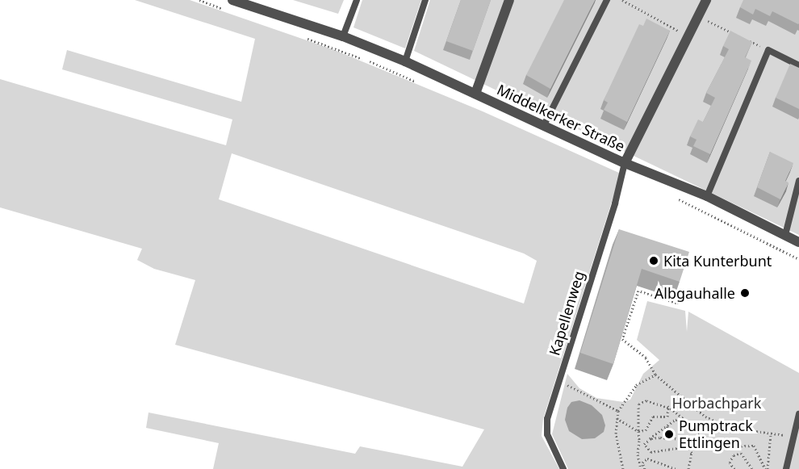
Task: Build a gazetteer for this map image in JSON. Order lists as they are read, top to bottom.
{
  "streets": {
    "street": ["Middelkerker Straße"],
    "lane": ["Kapellenweg"]
  },
  "crossings": [
    ["Middelkerker Straße", "Kapellenweg"]
  ],
  "parks": ["Horbachpark"],
  "places": ["Kita Kunterbunt", "Albgauhalle", "Pumptrack Ettlingen"]
}
